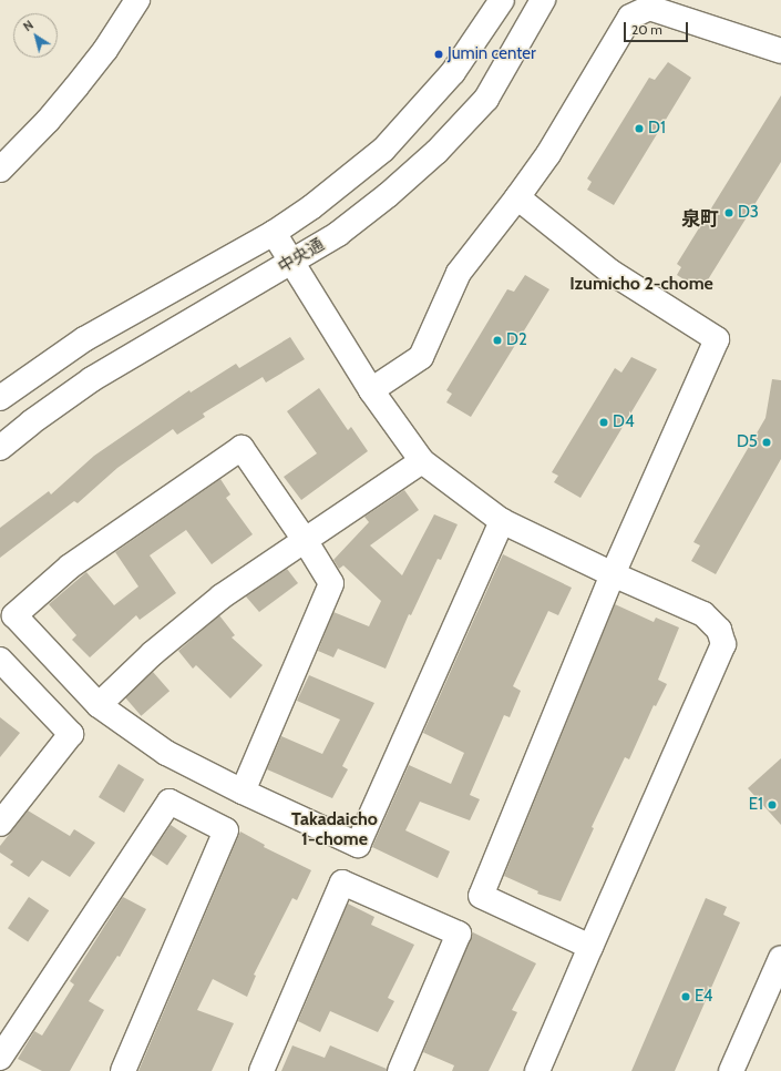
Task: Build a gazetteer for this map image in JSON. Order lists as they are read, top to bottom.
{
  "streets": {
    "street": ["中央通"]
  },
  "districts": ["泉町", "Izumicho 2-chome", "Takadaicho 1-chome"],
  "places": [
    "Jumin center",
    "D1",
    "D3",
    "D2",
    "D4",
    "D5",
    "E1",
    "E4"
  ],
  "scale_bar": "20 m",
  "north": "top left"
}
